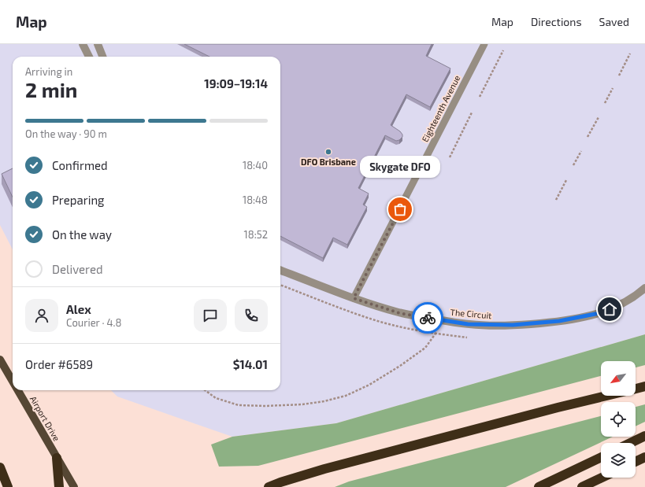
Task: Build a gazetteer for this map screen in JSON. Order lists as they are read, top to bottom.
{
  "streets": {
    "main road": ["Airport Drive"],
    "street": ["The Circuit"],
    "lane": ["Eighteenth Avenue"]
  },
  "crossings": [
    ["Eighteenth Avenue", "The Circuit"]
  ],
  "places": ["DFO Brisbane", "Skygate DFO"],
  "north": "bottom left",
  "page": {
    "header": "Map",
    "nav": ["Map", "Directions", "Saved"],
    "heading": ["2 min", "Arriving in", "19:09–19:14"],
    "panel": [
      "Alex",
      "Courier · 4.8",
      "Order #6589",
      "$14.01"
    ],
    "bar": "On the way · 90 m",
    "list": [
      ["Confirmed", "18:40"],
      ["Preparing", "18:48"],
      ["On the way", "18:52"],
      "Delivered"
    ],
    "bubble": "Skygate DFO"
  }
}
